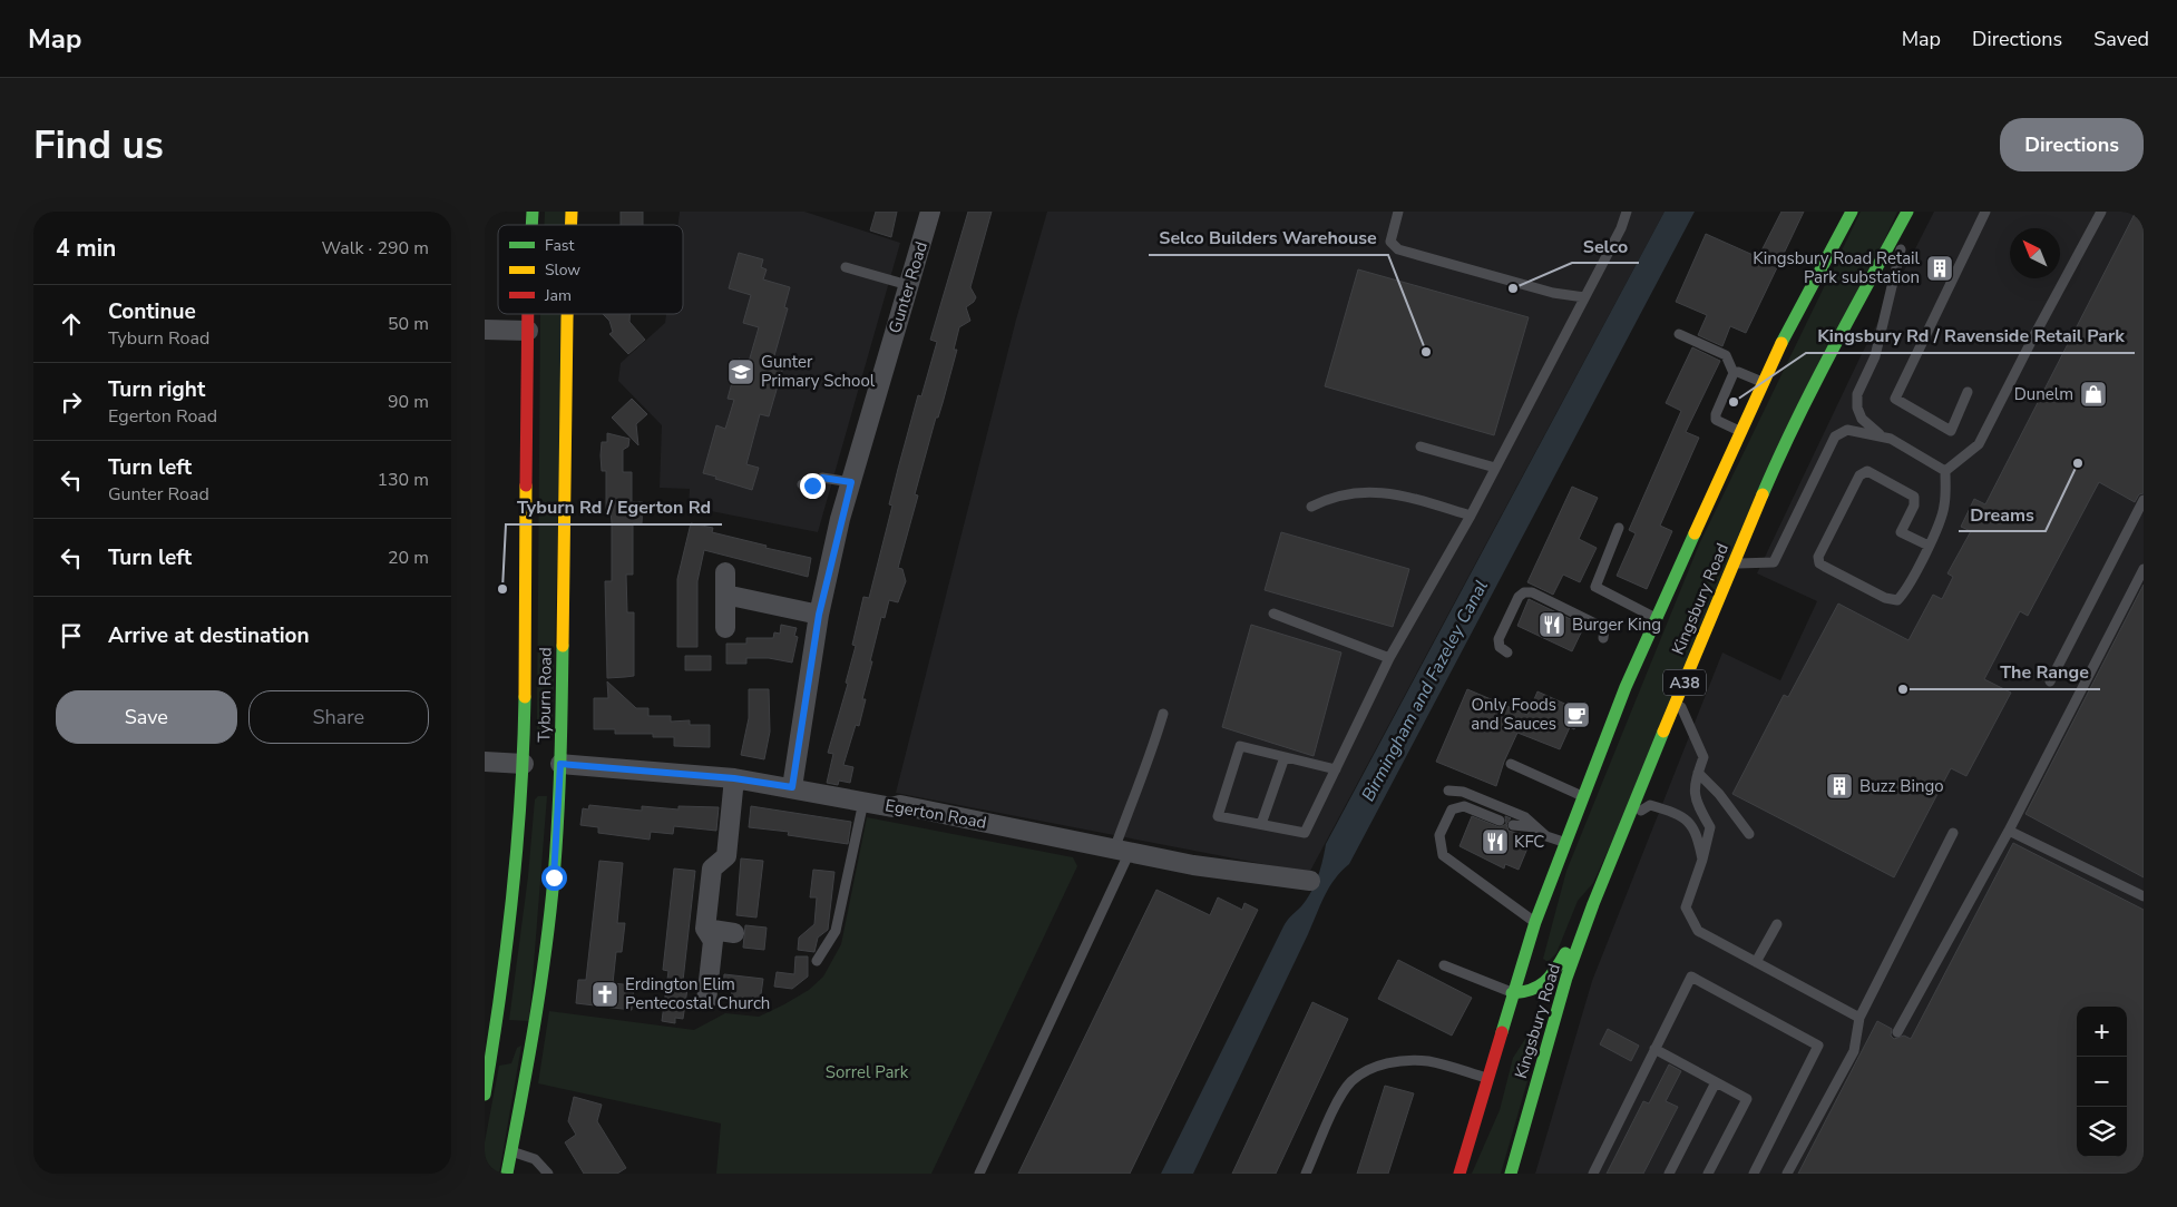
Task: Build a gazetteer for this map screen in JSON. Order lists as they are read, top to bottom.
{
  "streets": {
    "main road": ["Kingsbury Road", "A38", "Tyburn Road"],
    "street": ["Gunter Road", "Egerton Road"]
  },
  "crossings": [
    ["Gunter Road", "Egerton Road"],
    ["Tyburn Road", "Egerton Road"]
  ],
  "water": ["Birmingham and Fazeley Canal"],
  "parks": ["Sorrel Park"],
  "places": {
    "building": ["Kingsbury Road Retail Park substation", "Buzz Bingo"],
    "other": [
      "Selco",
      "Selco Builders Warehouse",
      "Kingsbury Rd / Ravenside Retail Park",
      "Dreams",
      "Tyburn Rd / Egerton Rd",
      "The Range"
    ],
    "school or university": ["Gunter Primary School"],
    "shop": ["Dunelm"],
    "restaurant": ["Burger King", "KFC"],
    "cafe": ["Only Foods and Sauces"],
    "church": ["Erdington Elim Pentecostal Church"]
  },
  "legend": ["Fast", "Slow", "Jam"],
  "north": "top left",
  "page": {
    "header": "Map",
    "nav": ["Map", "Directions", "Saved"],
    "buttons": [
      "Directions",
      ["Save", "Share"]
    ],
    "title": "Find us",
    "heading": ["4 min", "Walk · 290 m"],
    "list": [
      ["Continue", "Tyburn Road", "50 m"],
      ["Turn right", "Egerton Road", "90 m"],
      ["Turn left", "Gunter Road", "130 m"],
      ["Turn left", "20 m"],
      "Arrive at destination"
    ],
    "map_buttons": ["+", "−"]
  }
}
